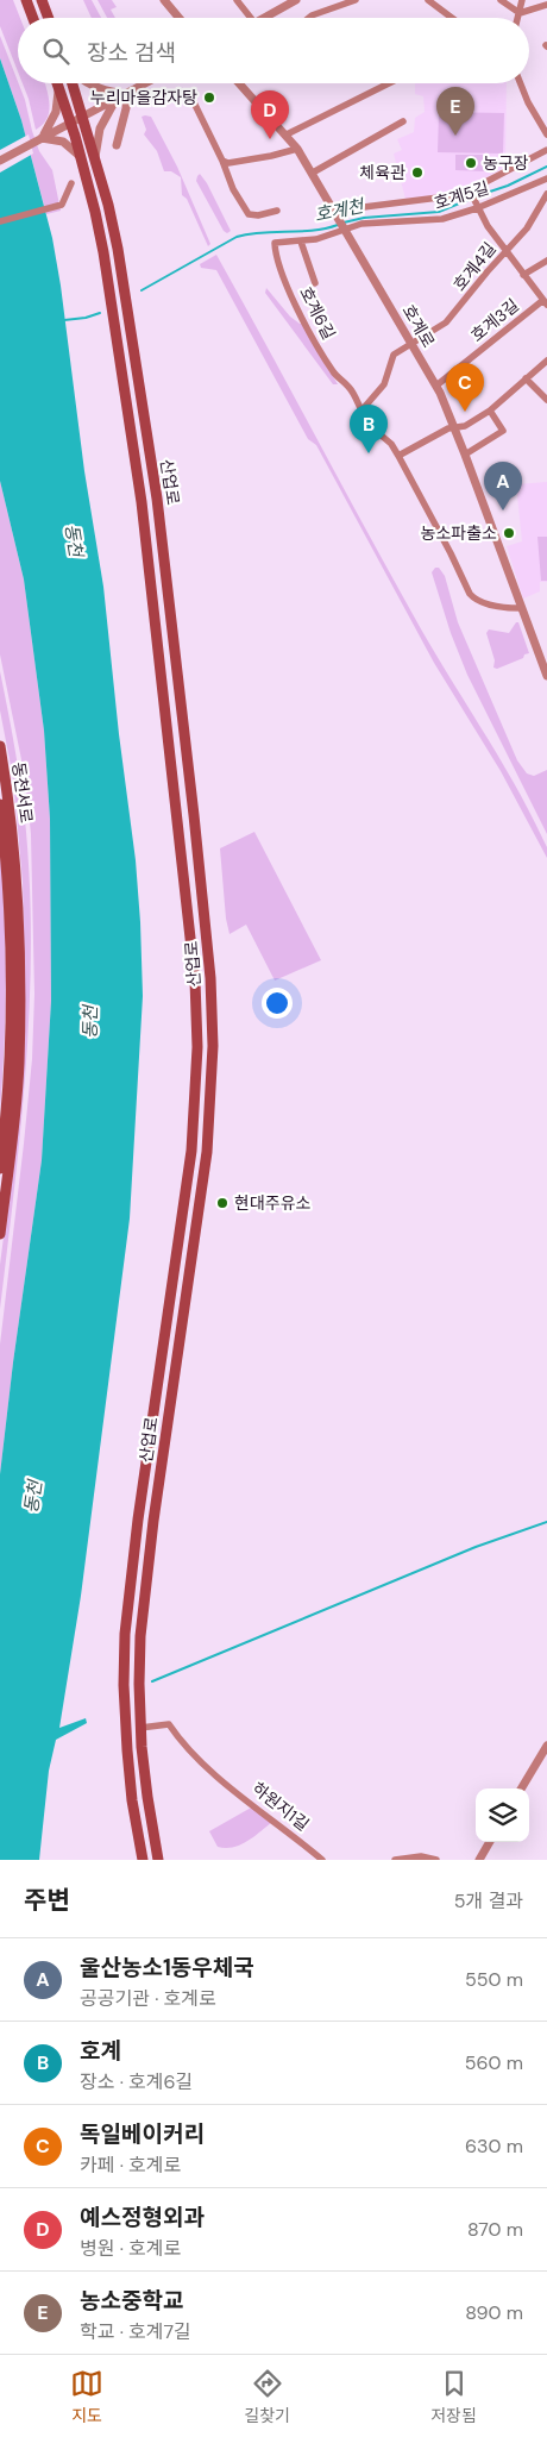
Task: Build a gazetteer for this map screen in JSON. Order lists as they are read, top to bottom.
{
  "streets": {
    "main road": ["산업로", "동천서로"],
    "street": [
      "호계5길",
      "호계4길",
      "호계6길",
      "호계3길",
      "호계로",
      "하원지1길"
    ]
  },
  "crossings": [
    ["호계5길", "호계6길"],
    ["호계5길", "호계3길"],
    ["호계5길", "호계로"],
    ["호계4길", "호계3길"],
    ["호계4길", "호계로"],
    ["호계6길", "호계로"],
    ["호계3길", "호계로"],
    ["산업로", "하원지1길"]
  ],
  "water": ["호계천", "동천"],
  "places": [
    "누리마을감자탕",
    "농구장",
    "체육관",
    "농소파출소",
    "현대주유소"
  ],
  "page": {
    "search": "장소 검색",
    "pins": [
      "E",
      "D",
      "C",
      "B",
      "A"
    ],
    "heading": ["주변", "5개 결과"],
    "list": [
      {
        "mark": "A",
        "name": "울산농소1동우체국",
        "note": "공공기관 · 호계로",
        "value": "550 m"
      },
      {
        "mark": "B",
        "name": "호계",
        "note": "장소 · 호계6길",
        "value": "560 m"
      },
      {
        "mark": "C",
        "name": "독일베이커리",
        "note": "카페 · 호계로",
        "value": "630 m"
      },
      {
        "mark": "D",
        "name": "예스정형외과",
        "note": "병원 · 호계로",
        "value": "870 m"
      },
      {
        "mark": "E",
        "name": "농소중학교",
        "note": "학교 · 호계7길",
        "value": "890 m"
      }
    ],
    "nav": ["지도", "길찾기", "저장됨"]
  }
}
